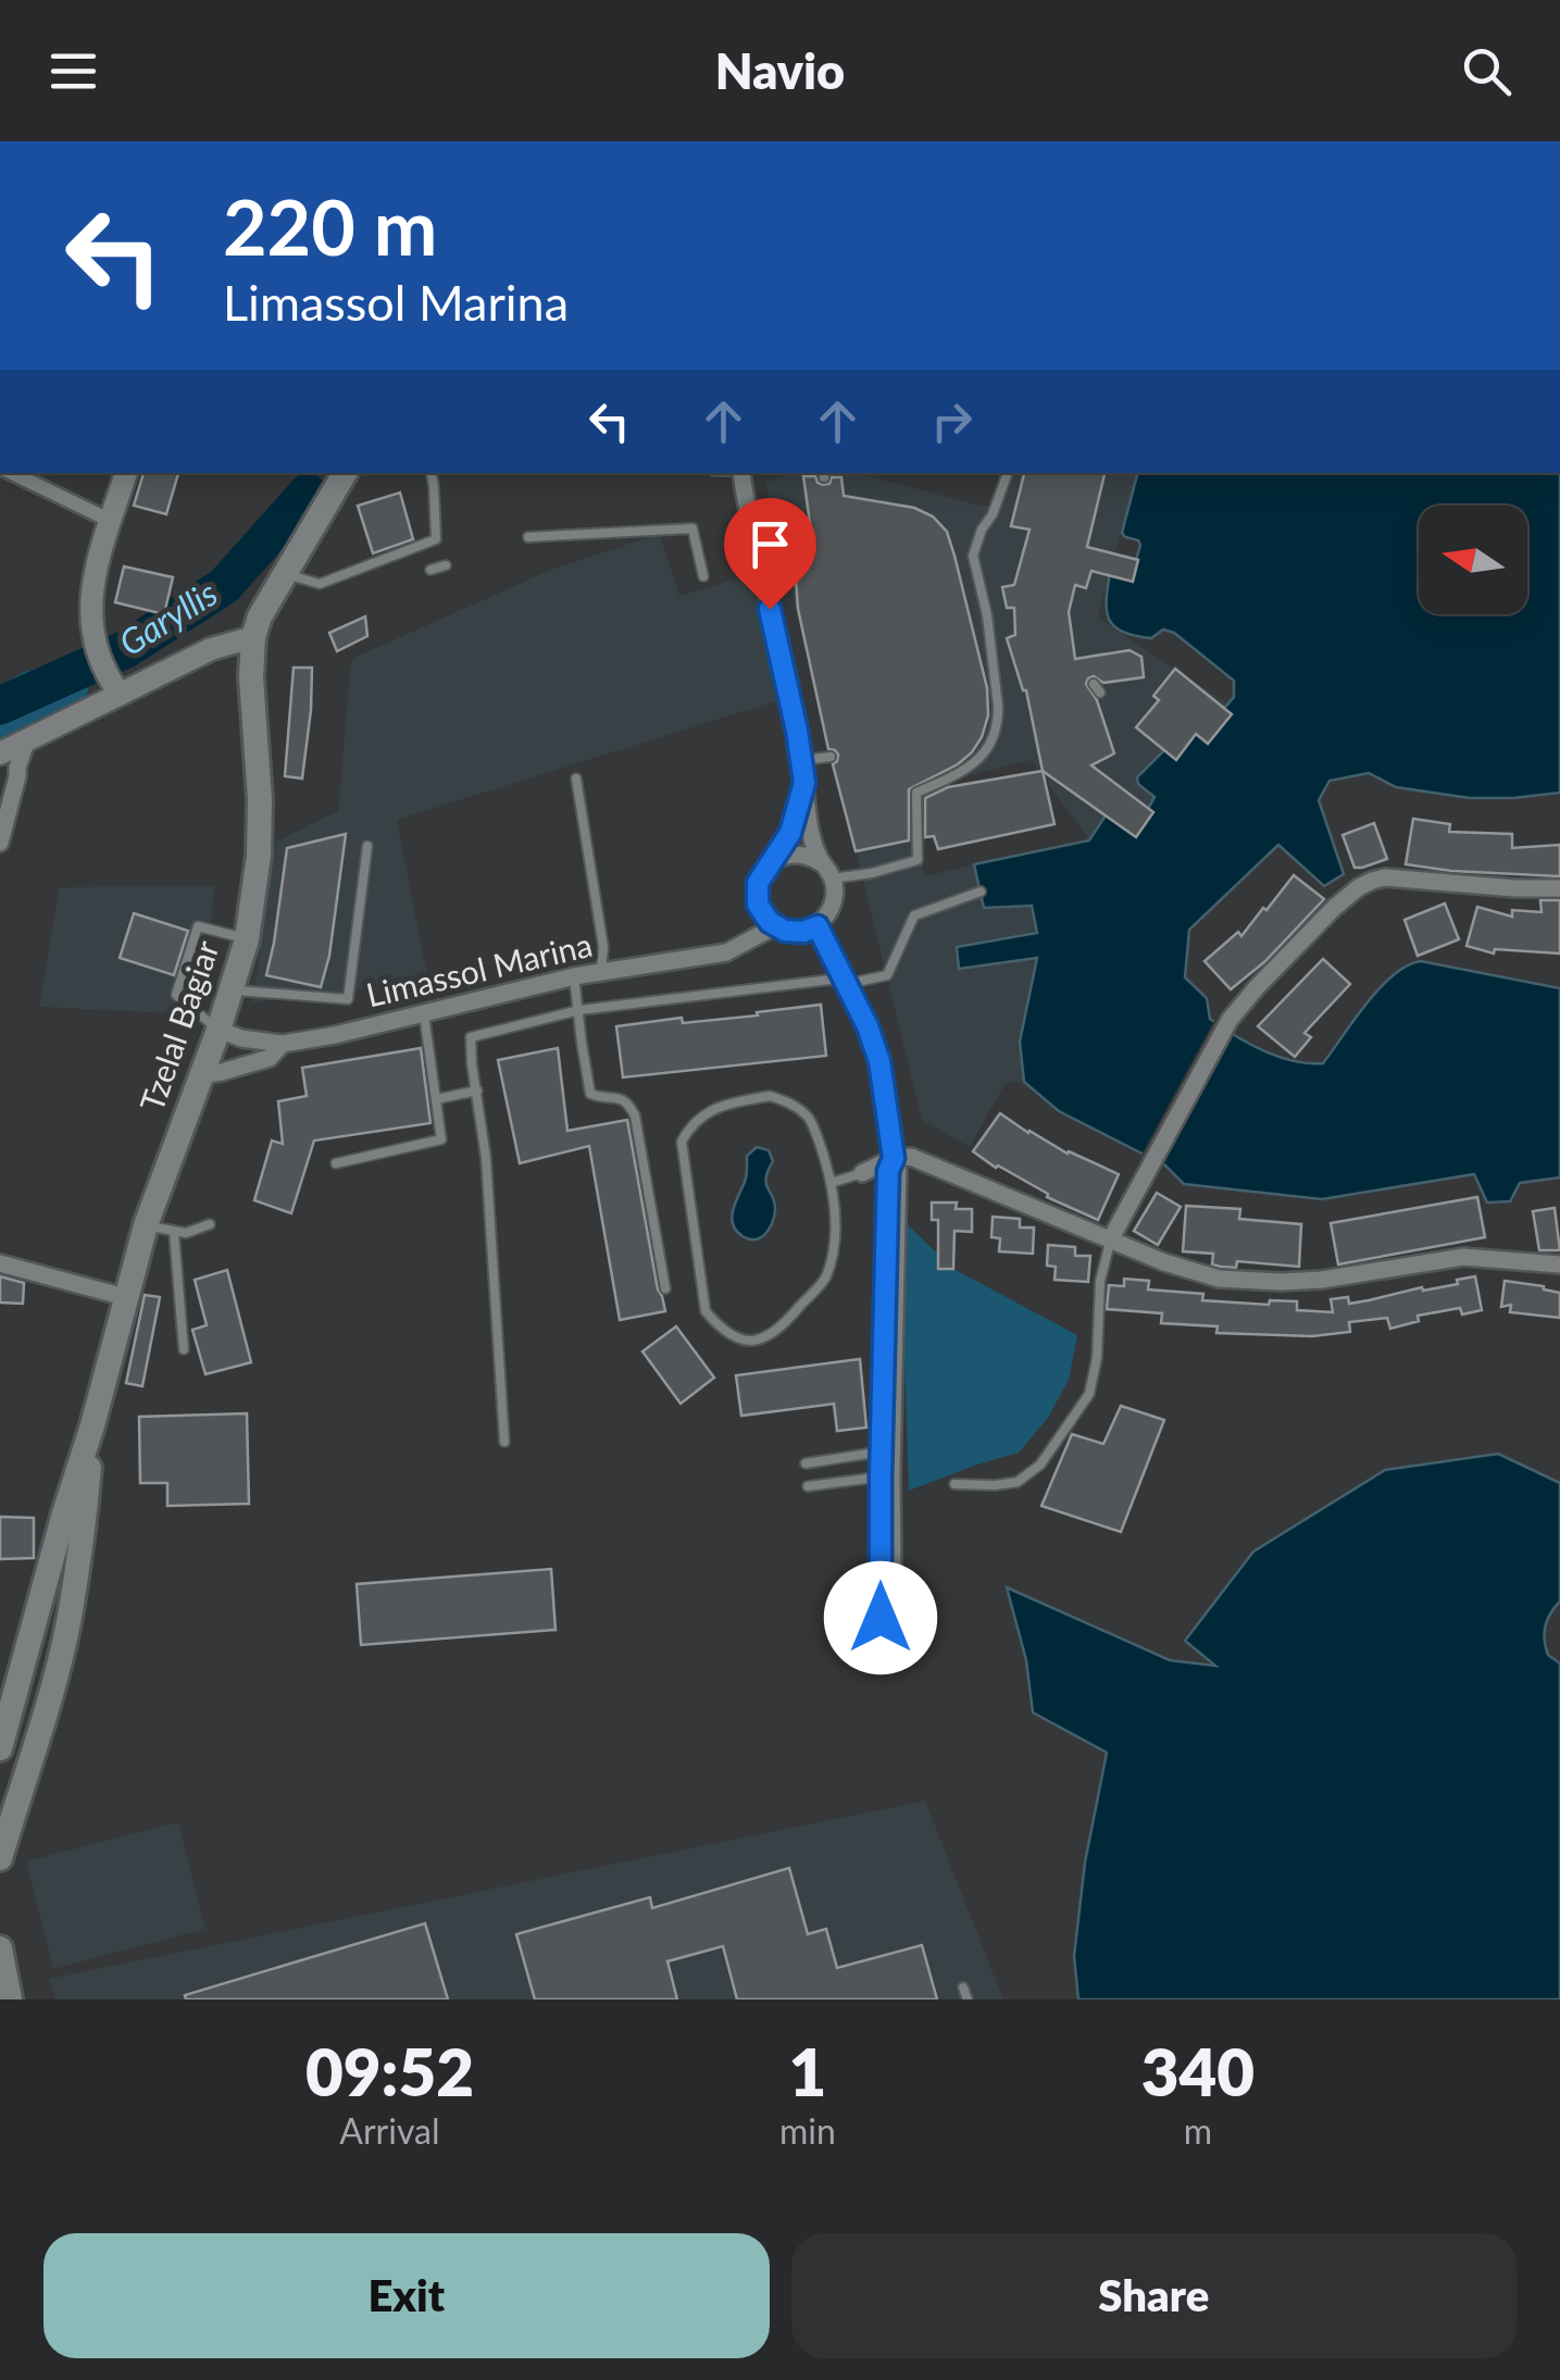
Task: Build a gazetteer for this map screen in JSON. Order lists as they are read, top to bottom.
{
  "streets": {
    "main road": ["Tzelal Bagiar"],
    "street": ["Limassol Marina"]
  },
  "crossings": [
    ["Limassol Marina", "Tzelal Bagiar"]
  ],
  "water": ["Garyllis"],
  "north": "left",
  "page": {
    "header": "Navio",
    "turn": ["220 m", "Limassol Marina"],
    "eta": [
      "09:52",
      "Arrival",
      "1",
      "min",
      "340",
      "m"
    ],
    "buttons": ["Exit", "Share"]
  }
}
